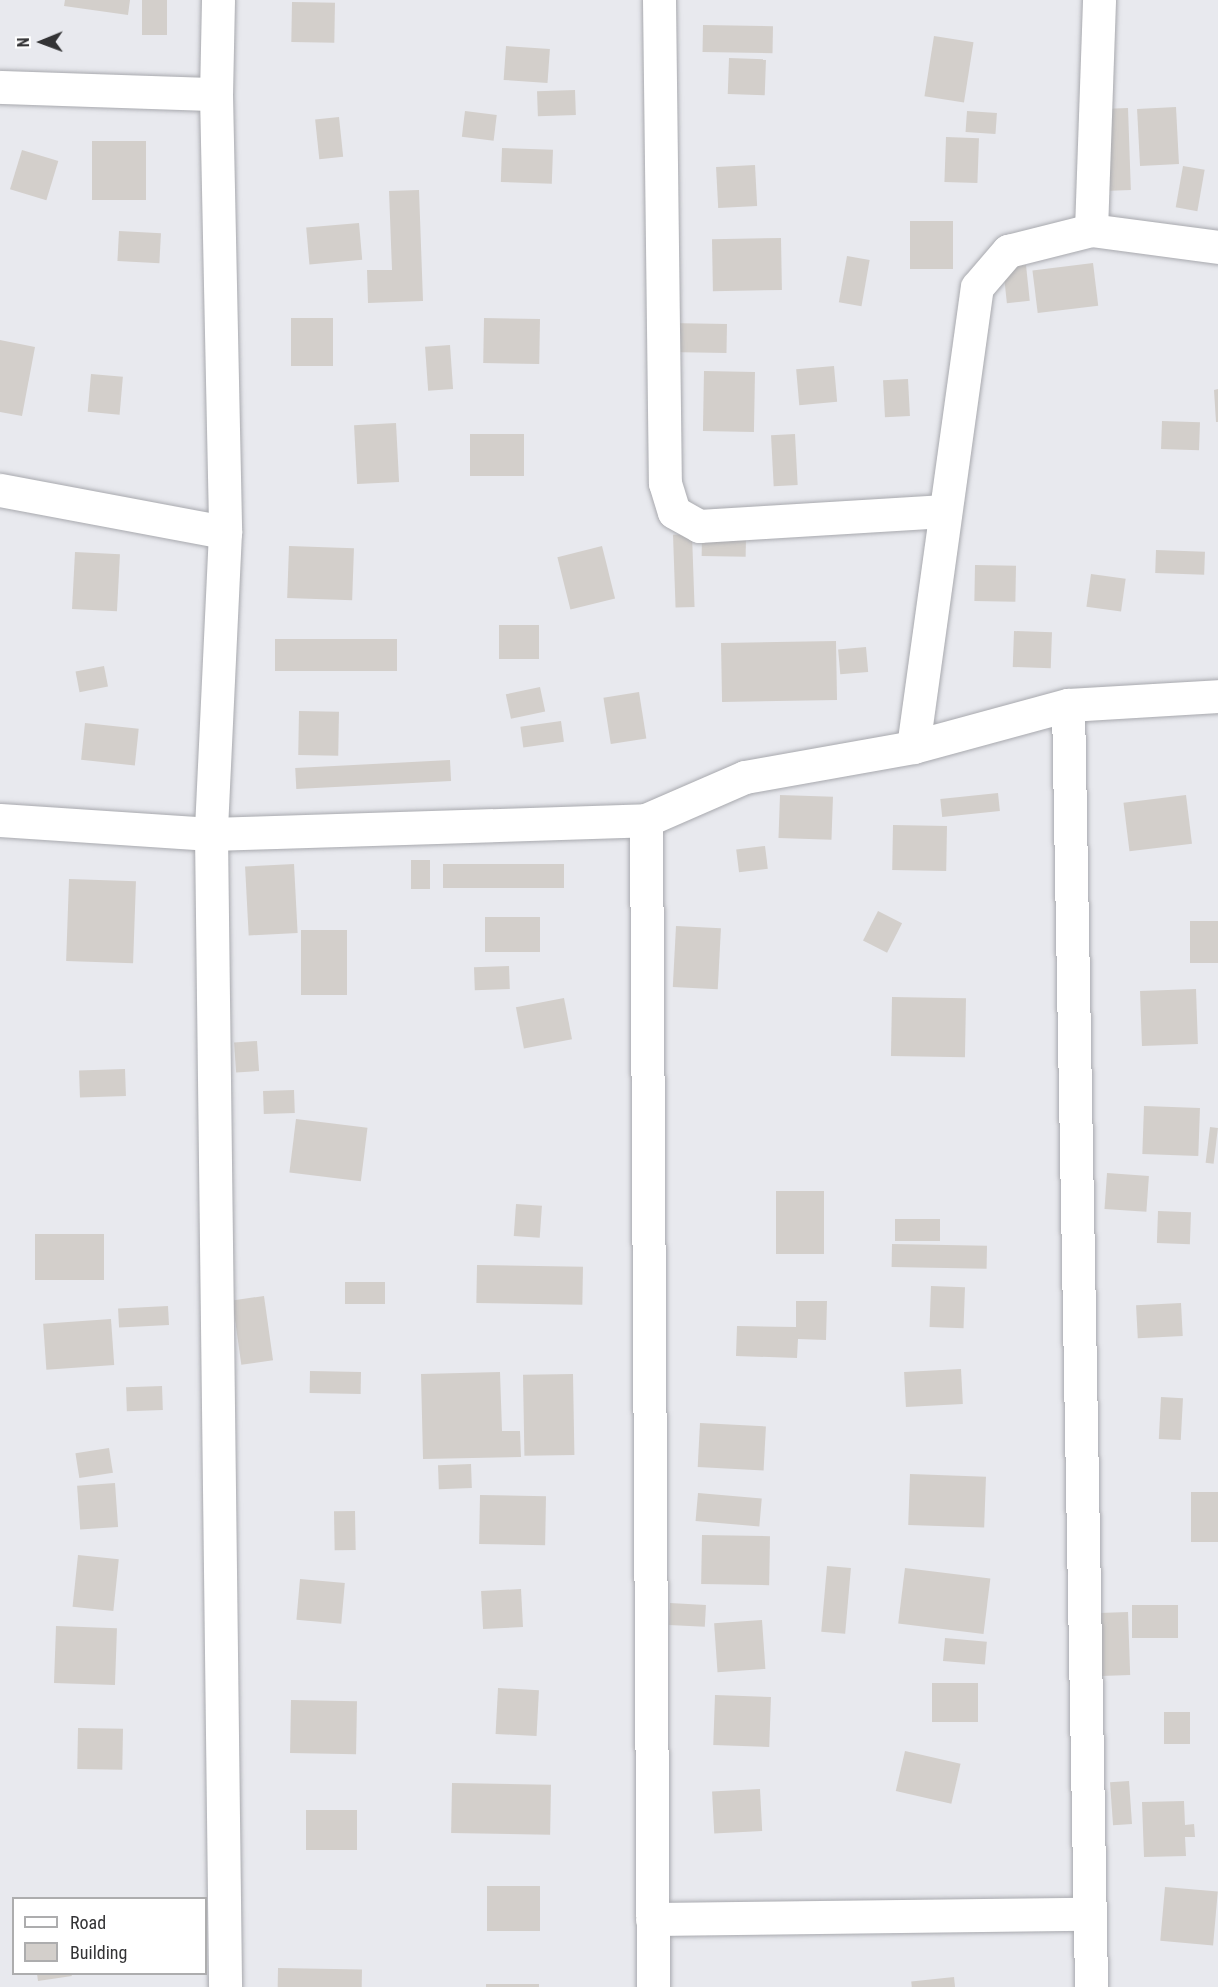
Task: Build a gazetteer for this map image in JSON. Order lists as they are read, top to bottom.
{
  "legend": ["Road", "Building"],
  "north": "left"
}
